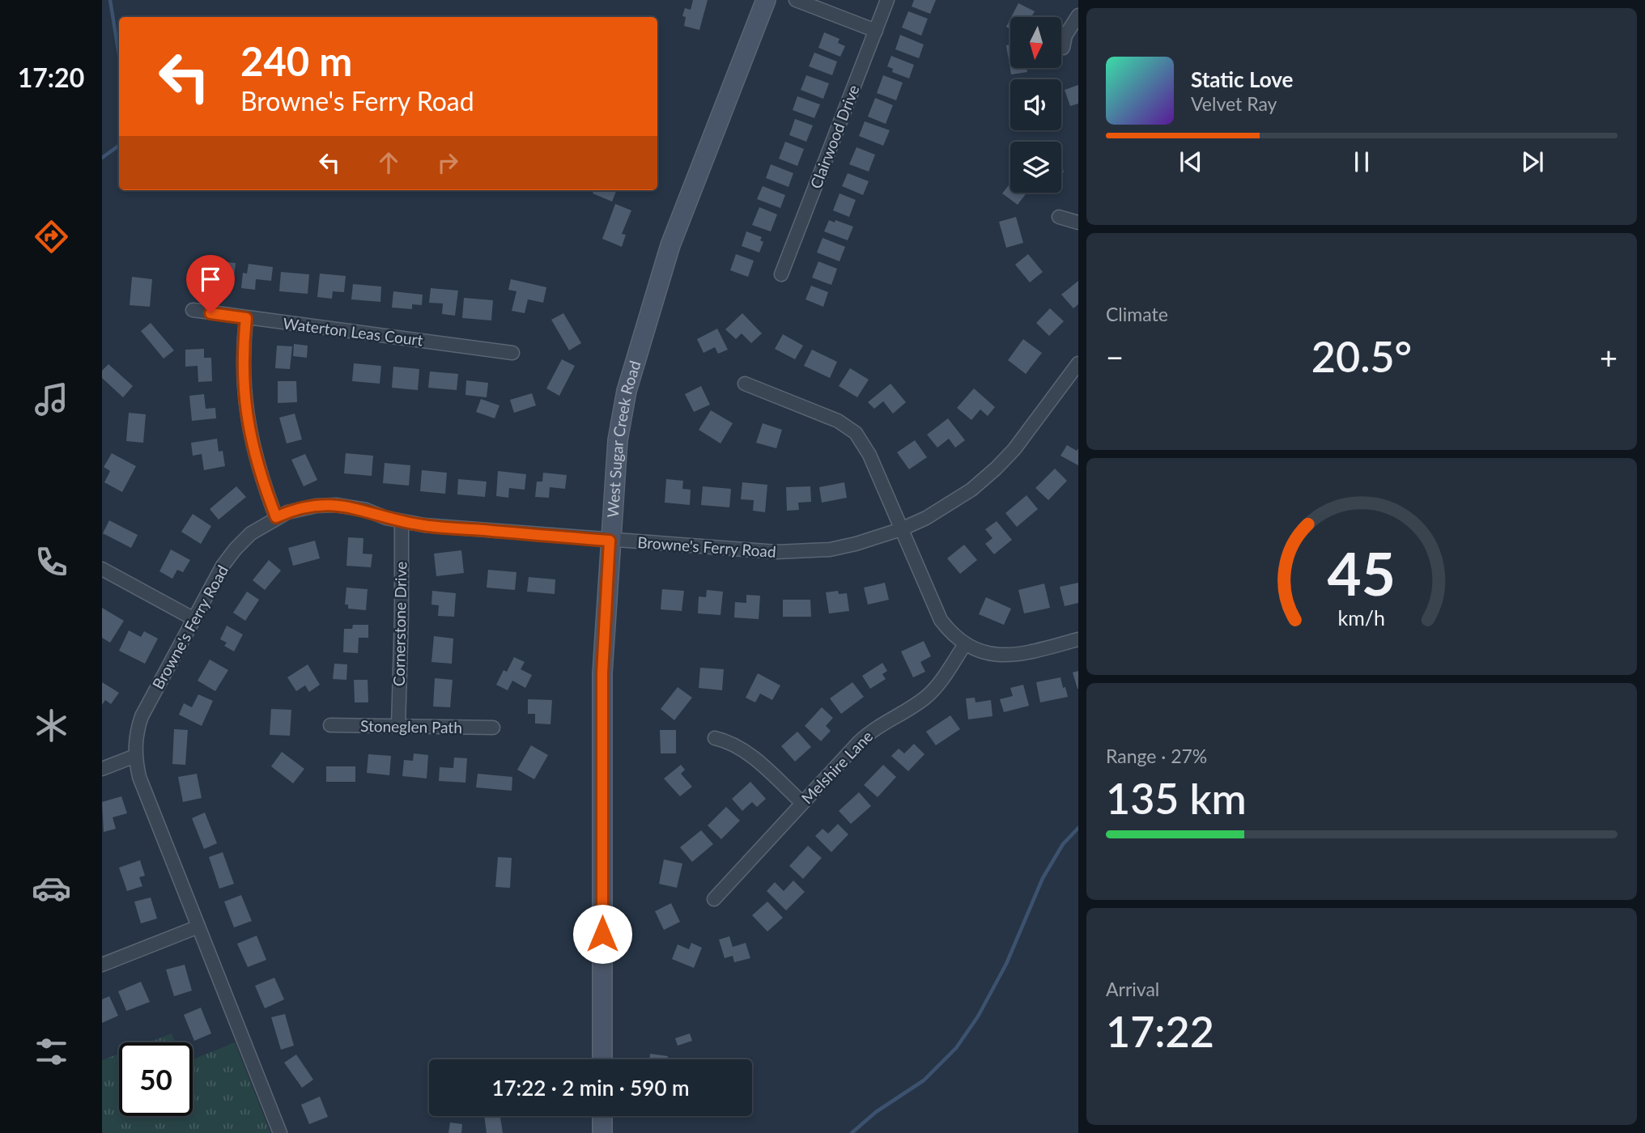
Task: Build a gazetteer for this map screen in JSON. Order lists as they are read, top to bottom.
{
  "streets": {
    "main road": ["West Sugar Creek Road"],
    "street": [
      "Clairwood Drive",
      "Waterton Leas Court",
      "Browne's Ferry Road",
      "Cornerstone Drive",
      "Stoneglen Path",
      "Melshire Lane"
    ]
  },
  "crossings": [
    ["West Sugar Creek Road", "Browne's Ferry Road"],
    ["Browne's Ferry Road", "Cornerstone Drive"],
    ["Cornerstone Drive", "Stoneglen Path"]
  ],
  "north": "bottom",
  "page": {
    "tabs": "17:20",
    "turn": ["240 m", "Browne's Ferry Road"],
    "song": ["Static Love", "Velvet Ray"],
    "tile": [
      "Climate",
      ["Range · 27%", "135 km"],
      ["Arrival", "17:22"]
    ],
    "heat": ["−", "20.5°", "+"],
    "limit": "50",
    "trip": "17:22 · 2 min · 590 m",
    "gauge": ["45", "km/h"]
  }
}
